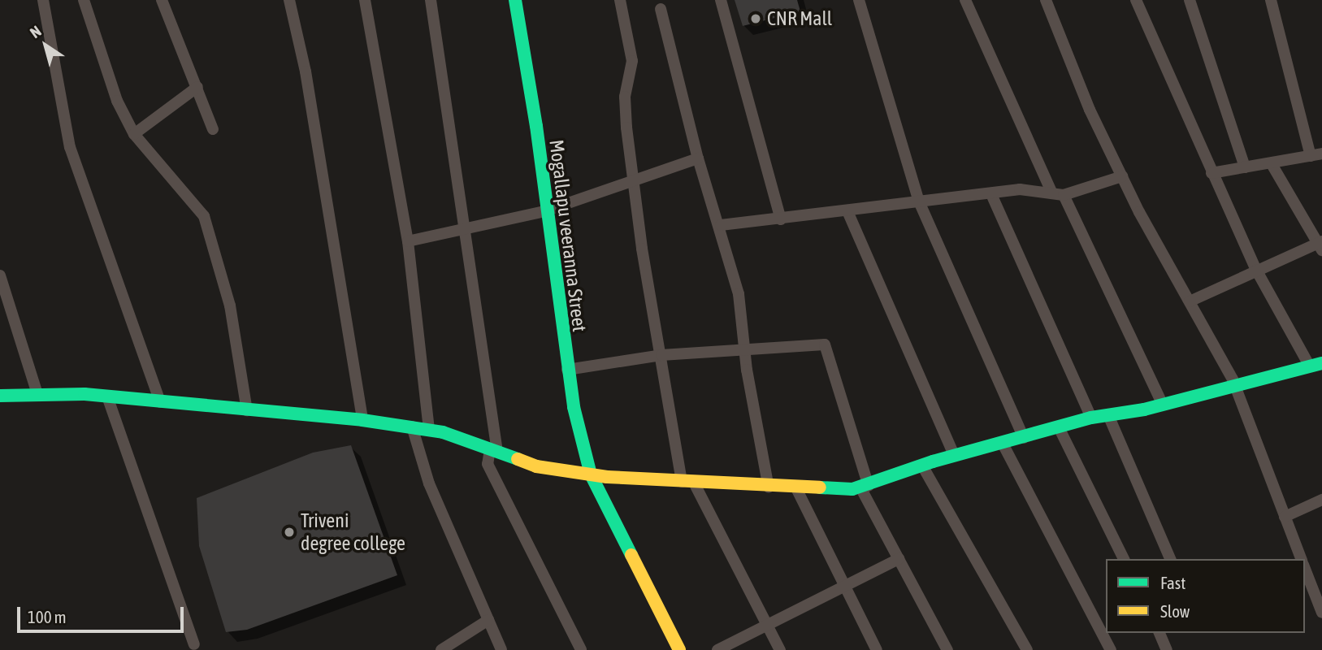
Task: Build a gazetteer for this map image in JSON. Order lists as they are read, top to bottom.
{
  "streets": {
    "street": ["Mogallapu veeranna Street"]
  },
  "places": ["CNR Mall", "Triveni degree college"],
  "legend": ["Fast", "Slow"],
  "scale_bar": "100 m",
  "north": "top left"
}
